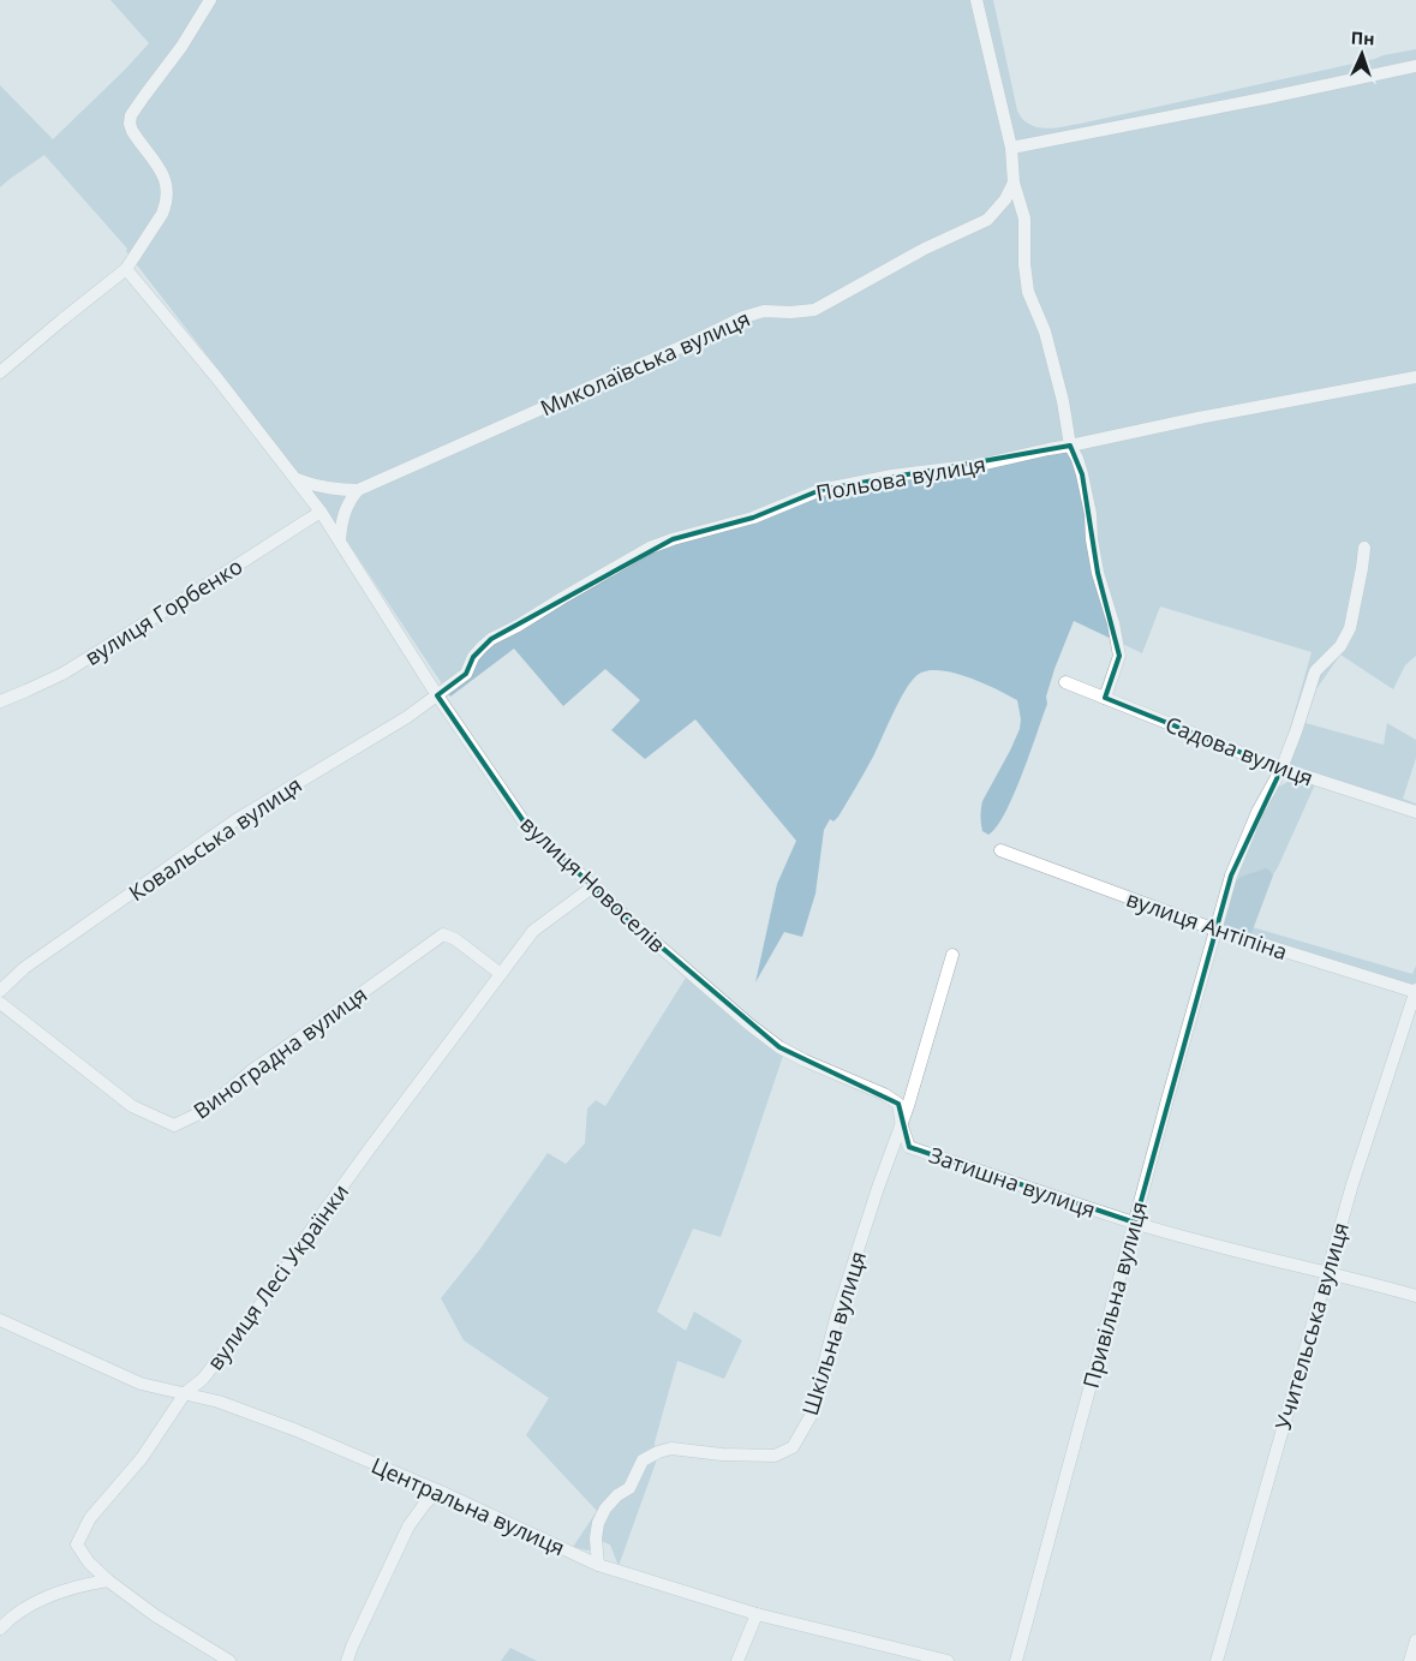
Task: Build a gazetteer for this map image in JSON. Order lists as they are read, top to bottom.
{
  "streets": {
    "street": [
      "Миколаївська вулиця",
      "Польова вулиця",
      "вулиця Горбенко",
      "Садова вулиця",
      "Ковальська вулиця",
      "вулиця Новоселів",
      "вулиця Антіпіна",
      "Виноградна вулиця",
      "Затишна вулиця",
      "вулиця Лесі Українки",
      "Привільна вулиця",
      "Учительська вулиця",
      "Шкільна вулиця",
      "Центральна вулиця"
    ]
  },
  "crossings": [
    ["Миколаївська вулиця", "вулиця Новоселів"],
    ["Польова вулиця", "Ковальська вулиця"],
    ["Польова вулиця", "вулиця Новоселів"],
    ["вулиця Горбенко", "вулиця Новоселів"],
    ["Садова вулиця", "Привільна вулиця"],
    ["Ковальська вулиця", "вулиця Новоселів"],
    ["вулиця Новоселів", "Затишна вулиця"],
    ["вулиця Новоселів", "вулиця Лесі Українки"],
    ["вулиця Новоселів", "Шкільна вулиця"],
    ["вулиця Антіпіна", "Привільна вулиця"],
    ["вулиця Антіпіна", "Учительська вулиця"],
    ["Виноградна вулиця", "вулиця Лесі Українки"],
    ["Затишна вулиця", "Привільна вулиця"],
    ["Затишна вулиця", "Учительська вулиця"],
    ["Затишна вулиця", "Шкільна вулиця"],
    ["вулиця Лесі Українки", "Центральна вулиця"],
    ["Шкільна вулиця", "Центральна вулиця"]
  ],
  "north": "top"
}
